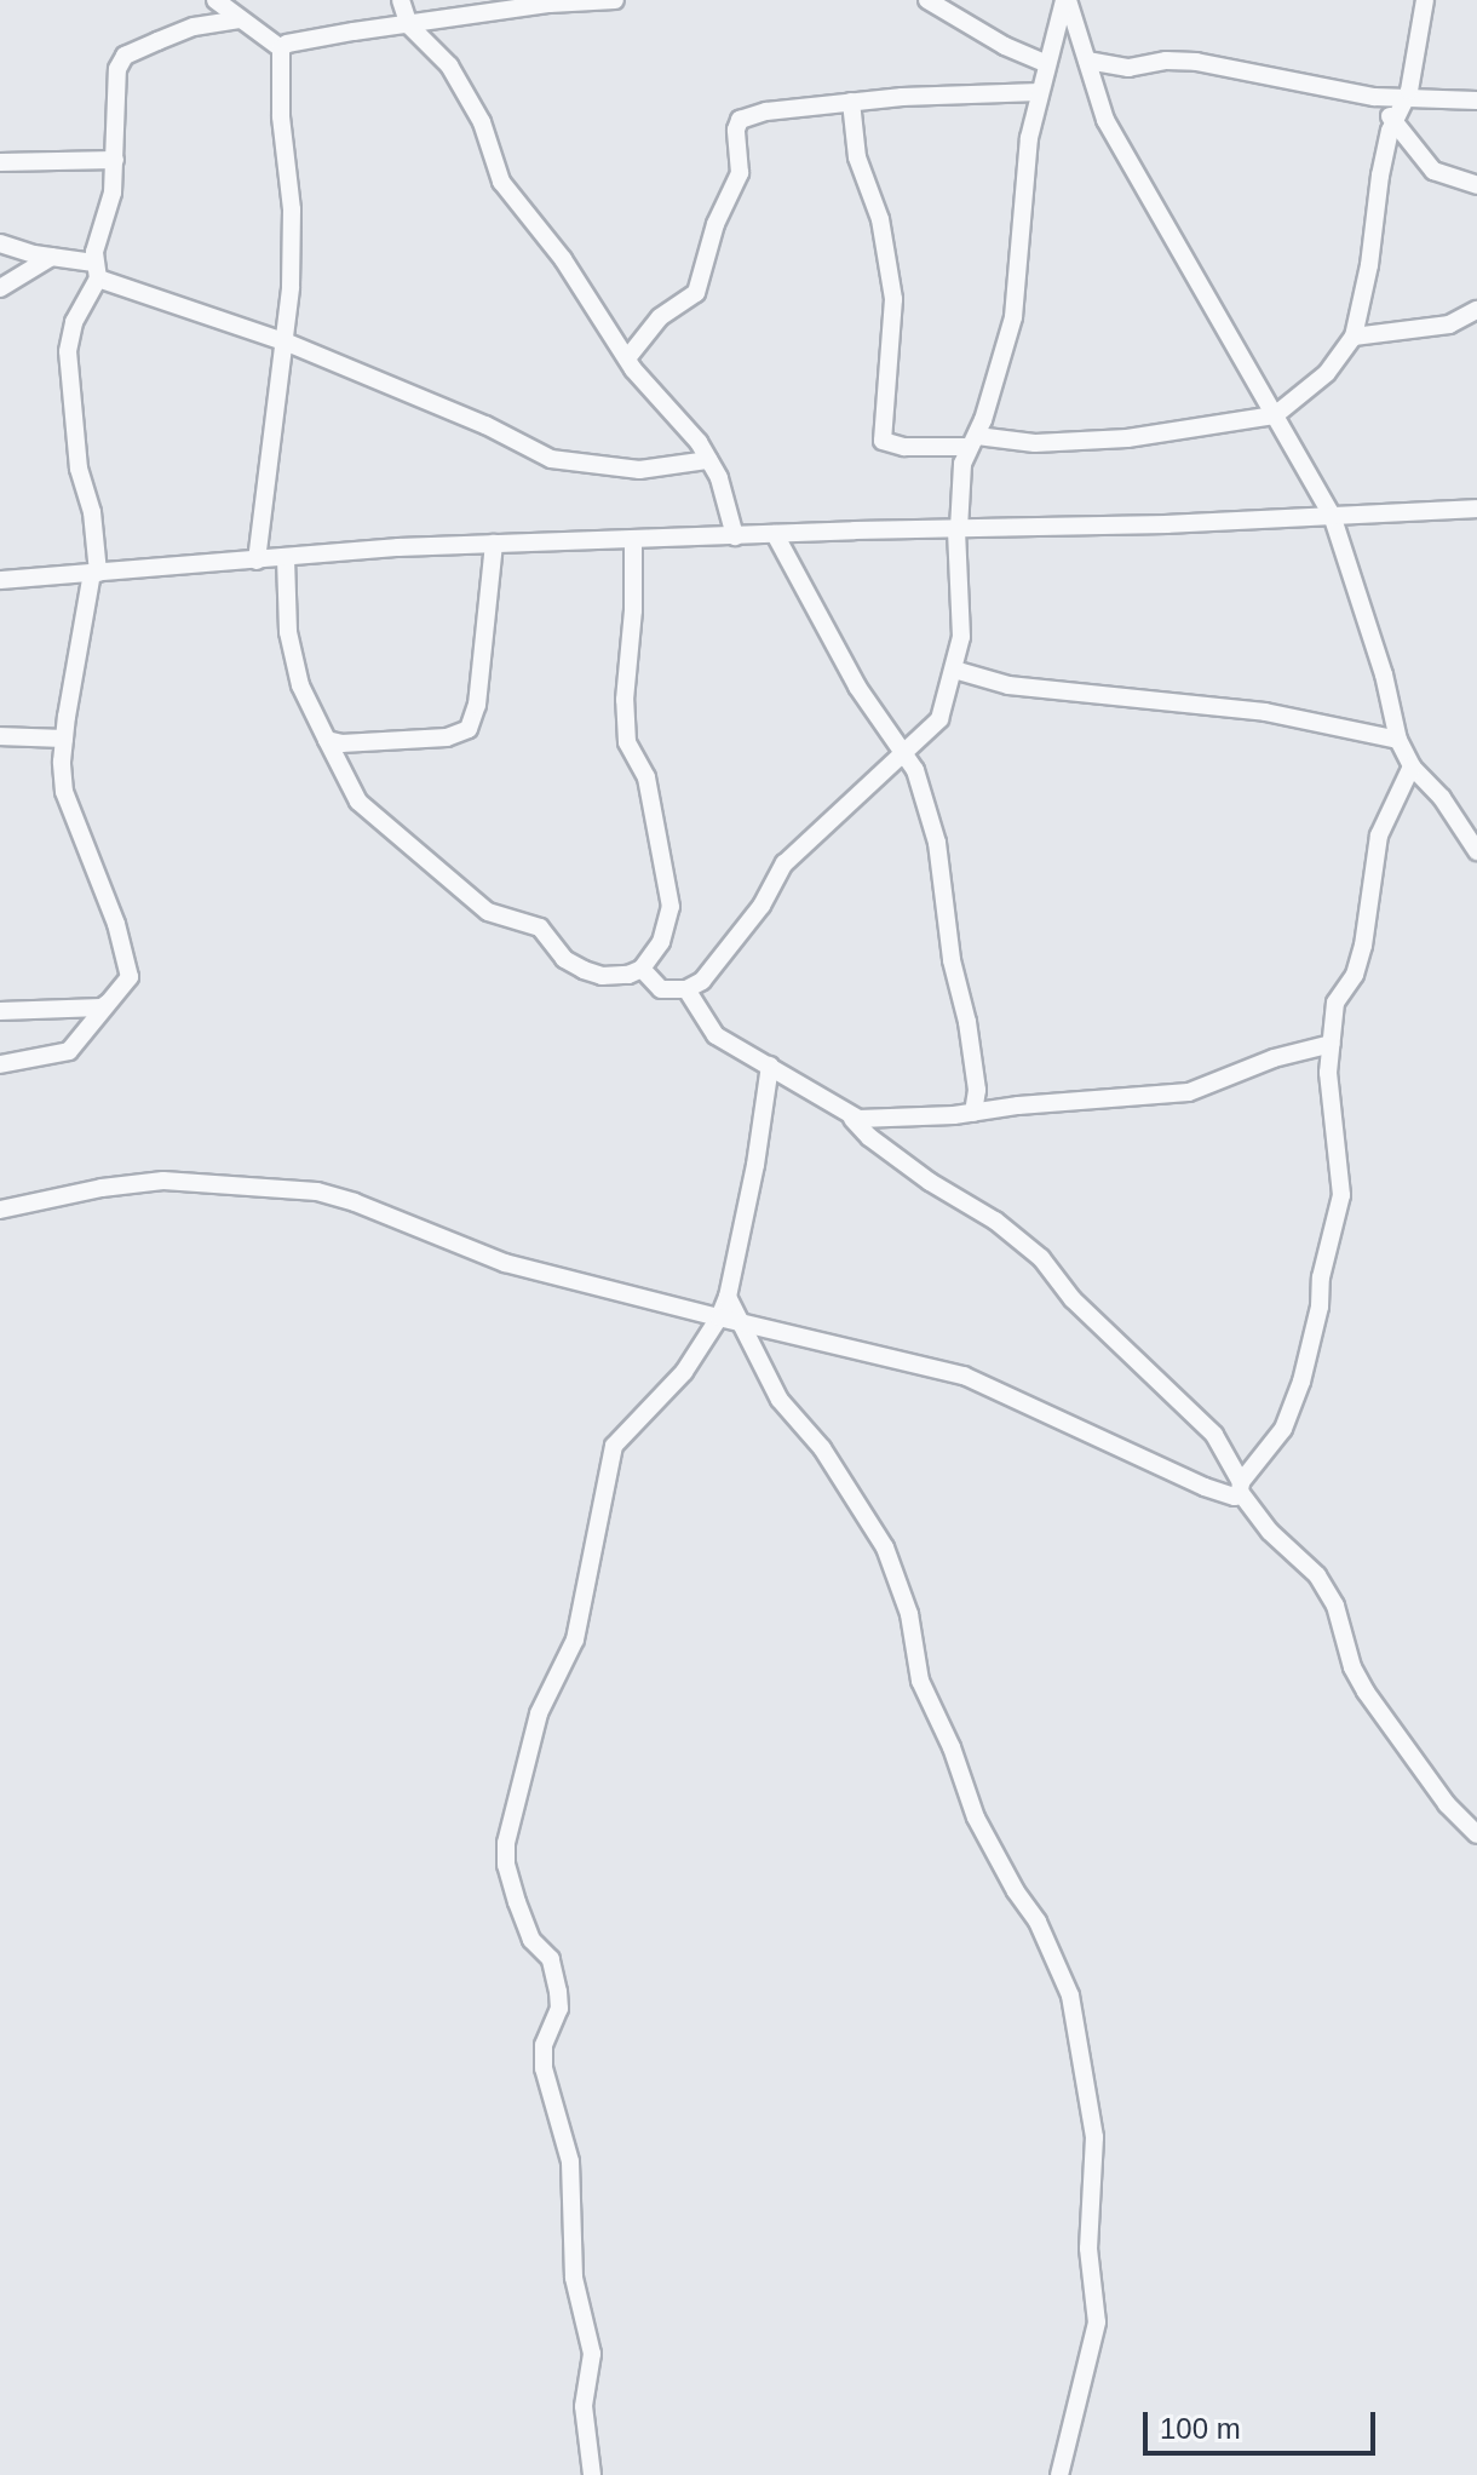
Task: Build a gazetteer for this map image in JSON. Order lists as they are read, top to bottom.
{
  "scale_bar": "100 m"
}
